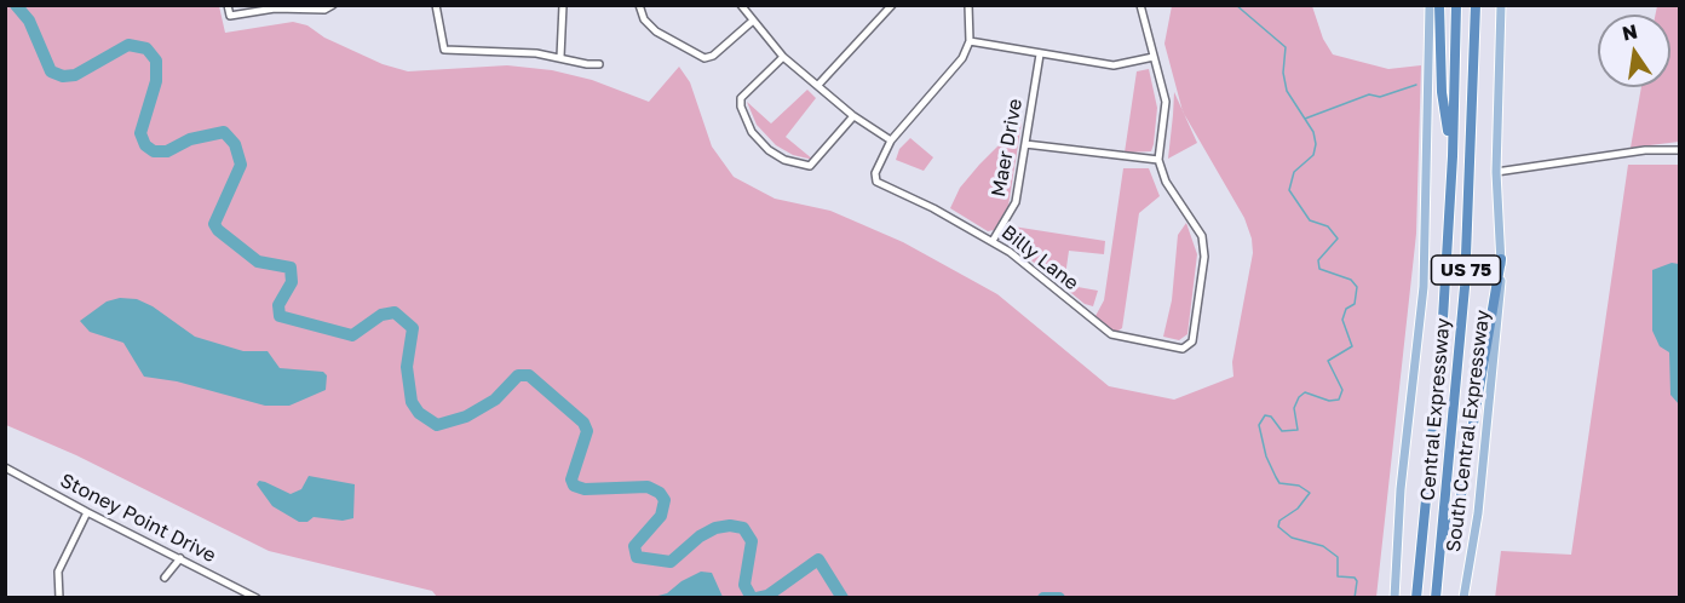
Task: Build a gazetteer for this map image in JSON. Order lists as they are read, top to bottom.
{
  "streets": {
    "highway": ["US 75", "Central Expressway"],
    "main road": ["South Central Expressway"],
    "street": ["Maer Drive", "Billy Lane", "Stoney Point Drive"]
  },
  "crossings": [
    ["Maer Drive", "Billy Lane"]
  ],
  "north": "top"
}
